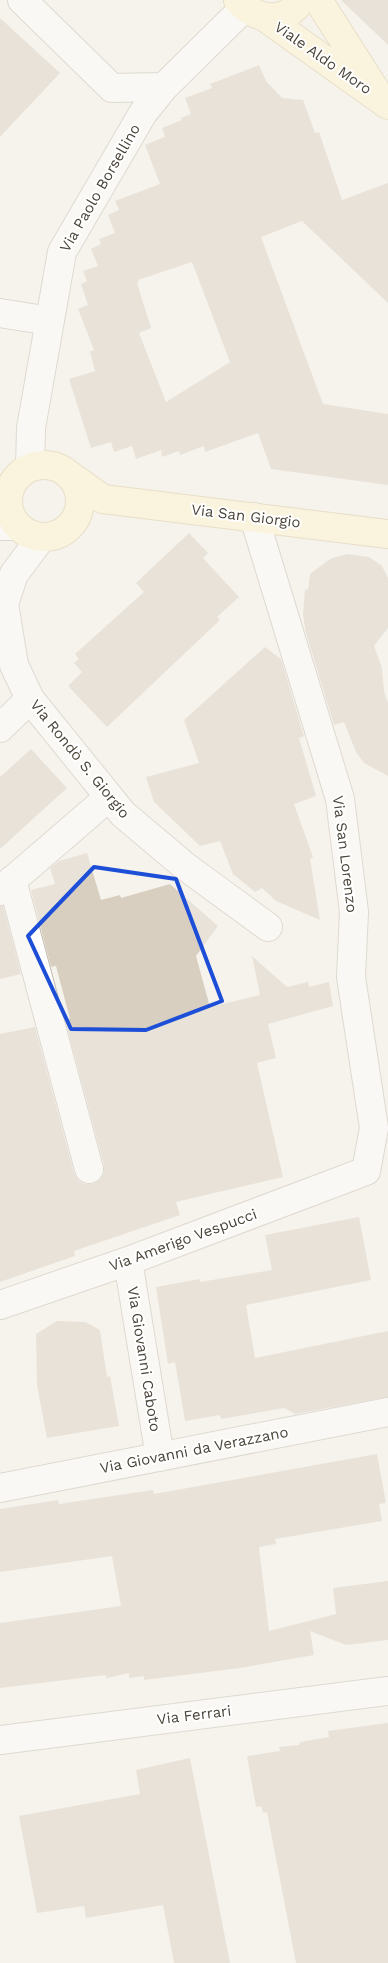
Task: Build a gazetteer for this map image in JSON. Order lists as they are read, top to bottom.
{
  "streets": {
    "main road": ["Viale Aldo Moro", "Via San Giorgio"],
    "street": [
      "Via Paolo Borsellino",
      "Via Rondò S. Giorgio",
      "Via San Lorenzo",
      "Via Amerigo Vespucci",
      "Via Giovanni Caboto",
      "Via Giovanni da Verazzano",
      "Via Ferrari"
    ]
  },
  "crossings": [
    ["Viale Aldo Moro", "Via Paolo Borsellino"],
    ["Via Paolo Borsellino", "Via San Giorgio"],
    ["Via Paolo Borsellino", "Via Rondò S. Giorgio"],
    ["Via San Giorgio", "Via Rondò S. Giorgio"],
    ["Via San Giorgio", "Via San Lorenzo"],
    ["Via San Lorenzo", "Via Amerigo Vespucci"],
    ["Via Amerigo Vespucci", "Via Giovanni Caboto"],
    ["Via Giovanni Caboto", "Via Giovanni da Verazzano"]
  ]
}
